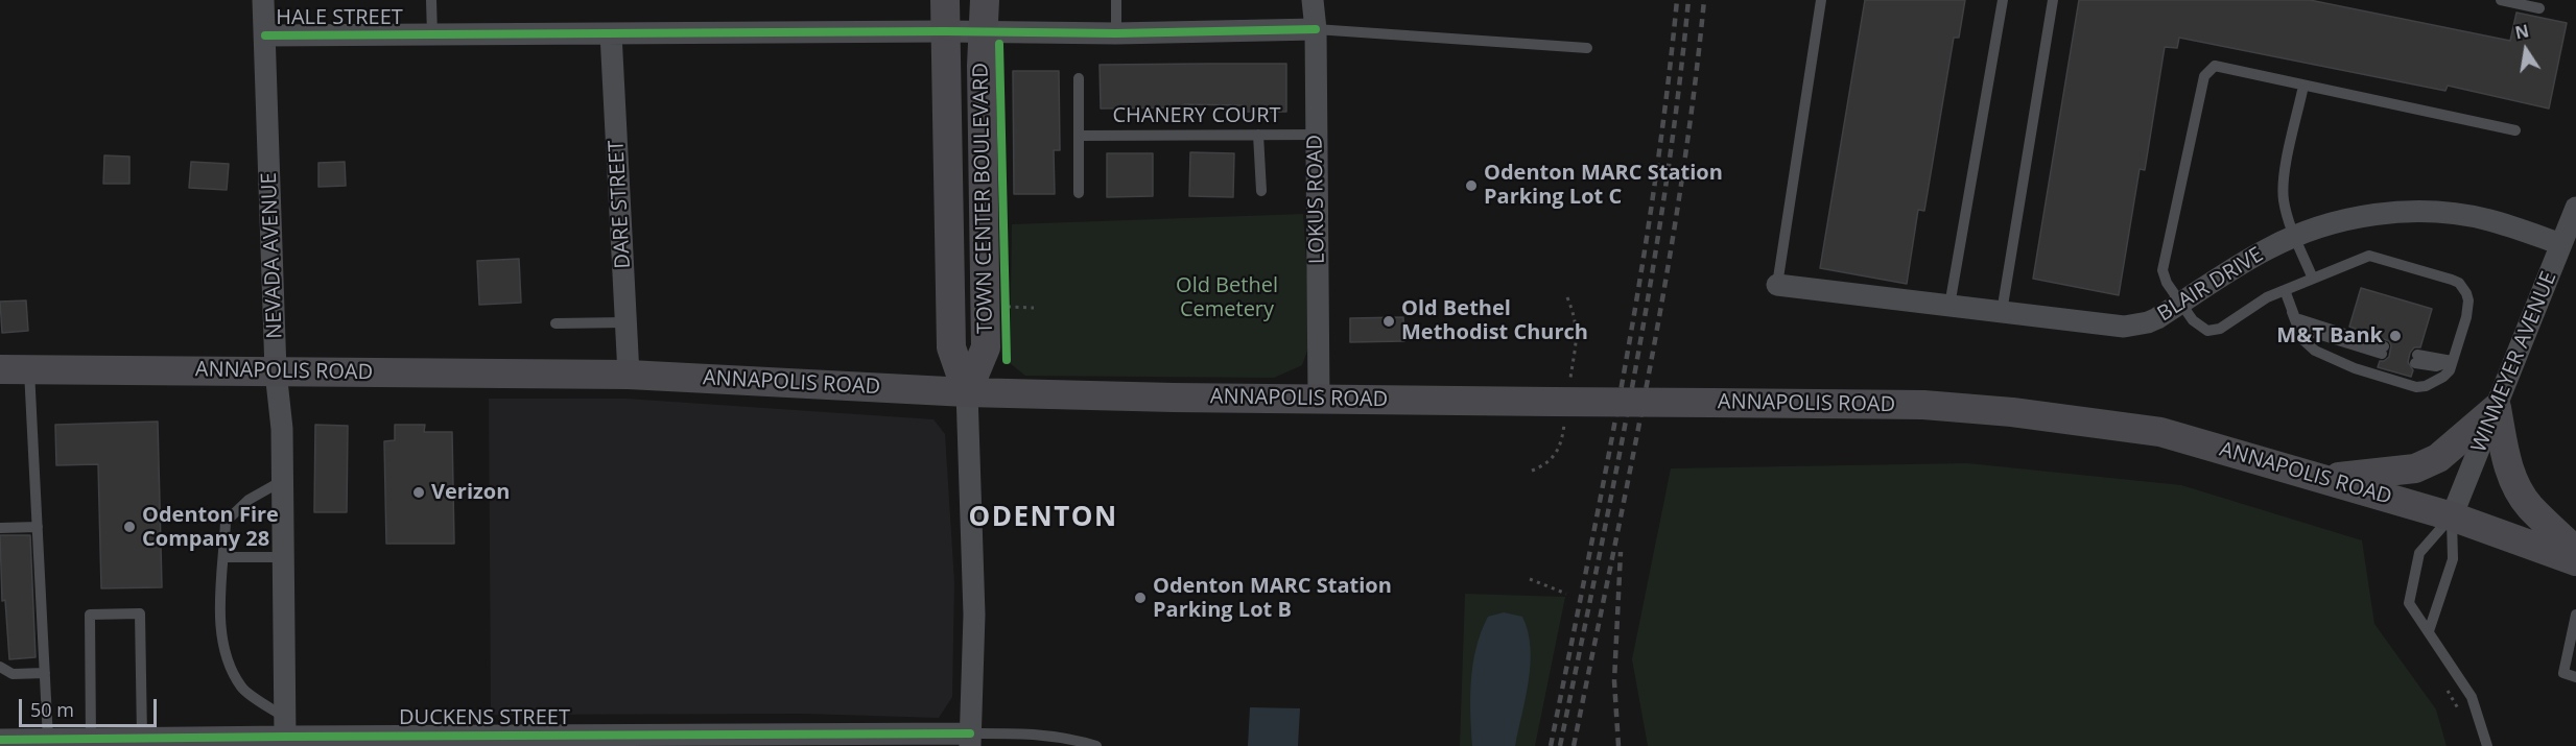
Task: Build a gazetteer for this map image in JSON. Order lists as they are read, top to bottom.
{
  "streets": {
    "main road": ["TOWN CENTER BOULEVARD", "ANNAPOLIS ROAD"],
    "street": [
      "HALE STREET",
      "LOKUS ROAD",
      "DARE STREET",
      "NEVADA AVENUE",
      "BLAIR DRIVE",
      "WINMEYER AVENUE",
      "DUCKENS STREET"
    ],
    "lane": ["CHANERY COURT"]
  },
  "crossings": [
    ["HALE STREET", "TOWN CENTER BOULEVARD"],
    ["HALE STREET", "LOKUS ROAD"],
    ["HALE STREET", "DARE STREET"],
    ["HALE STREET", "NEVADA AVENUE"],
    ["CHANERY COURT", "LOKUS ROAD"],
    ["TOWN CENTER BOULEVARD", "ANNAPOLIS ROAD"],
    ["TOWN CENTER BOULEVARD", "DUCKENS STREET"],
    ["LOKUS ROAD", "ANNAPOLIS ROAD"],
    ["DARE STREET", "ANNAPOLIS ROAD"],
    ["NEVADA AVENUE", "ANNAPOLIS ROAD"],
    ["NEVADA AVENUE", "DUCKENS STREET"],
    ["BLAIR DRIVE", "WINMEYER AVENUE"],
    ["WINMEYER AVENUE", "ANNAPOLIS ROAD"]
  ],
  "districts": ["ODENTON"],
  "parks": ["Old Bethel Cemetery"],
  "places": [
    "Odenton MARC Station Parking Lot C",
    "Old Bethel Methodist Church",
    "M&T Bank",
    "Verizon",
    "Odenton Fire Company 28",
    "Odenton MARC Station Parking Lot B"
  ],
  "scale_bar": "50 m",
  "north": "top"
}
